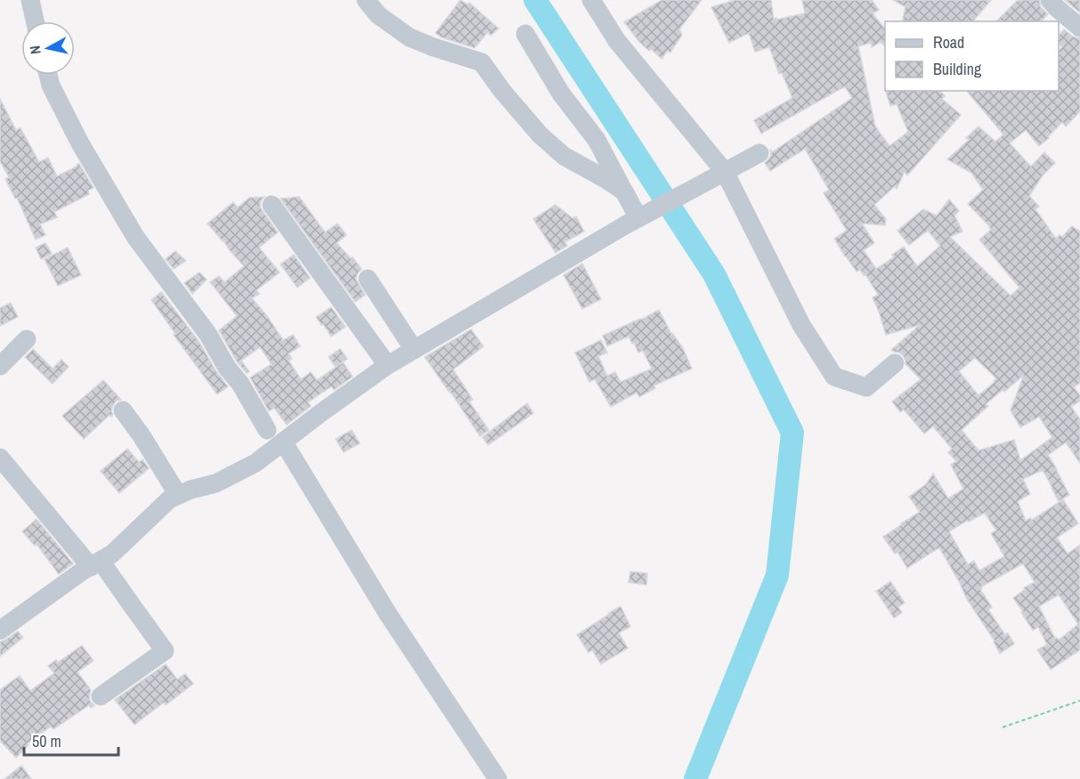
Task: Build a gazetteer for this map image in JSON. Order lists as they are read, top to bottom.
{
  "legend": ["Road", "Building"],
  "scale_bar": "50 m",
  "north": "left"
}
